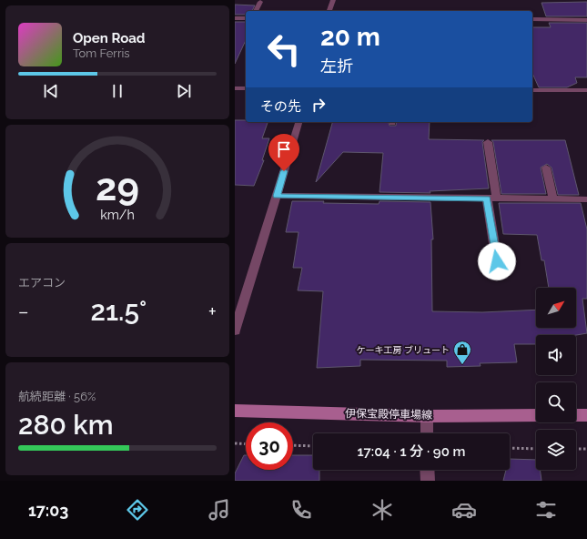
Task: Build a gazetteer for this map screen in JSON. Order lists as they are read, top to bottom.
{
  "streets": {
    "main road": ["伊保宝殿停車場線"]
  },
  "places": {
    "shop": ["ケーキ工房 ブリュート"]
  },
  "north": "top right",
  "page": {
    "turn": ["20 m", "左折"],
    "song": ["Open Road", "Tom Ferris"],
    "then": "その先",
    "tile": [
      "エアコン",
      ["航続距離 · 56%", "280 km"]
    ],
    "heat": ["−", "21.5°", "+"],
    "limit": "30",
    "trip": "17:04 · 1 分 · 90 m",
    "tabs": "17:03",
    "gauge": ["29", "km/h"]
  }
}
